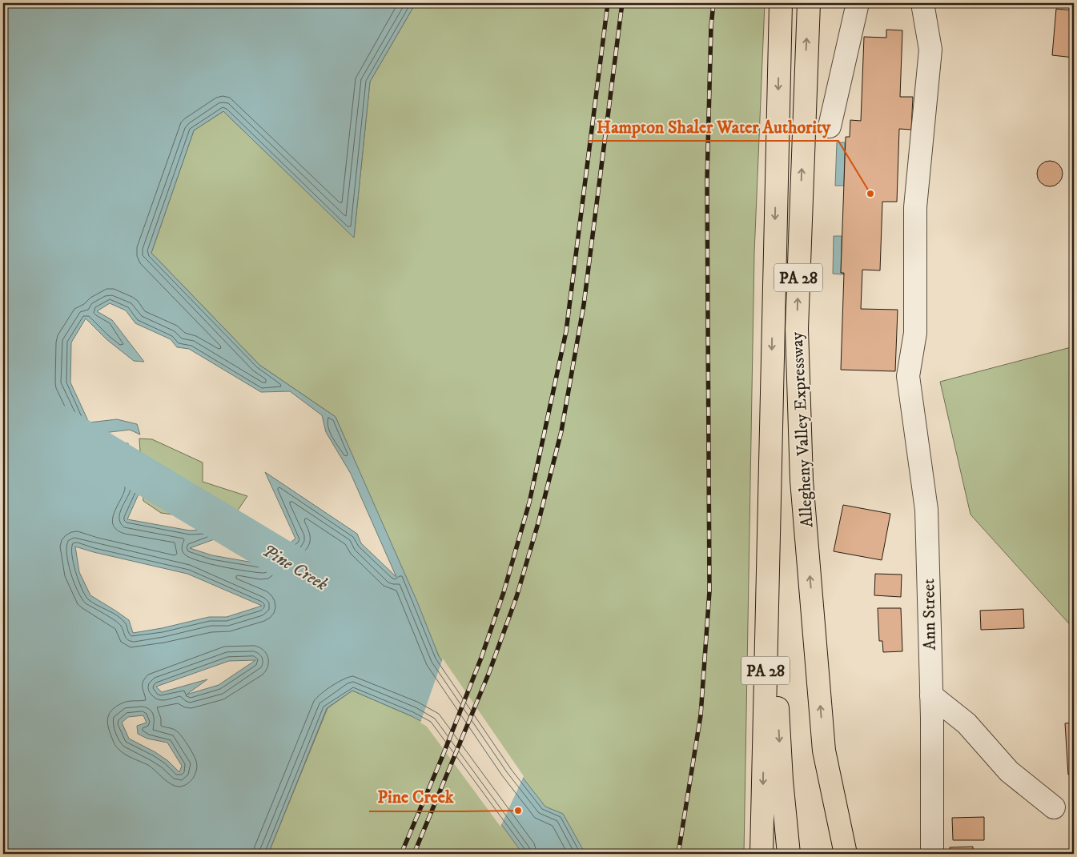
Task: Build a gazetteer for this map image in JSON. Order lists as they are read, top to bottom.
{
  "streets": {
    "highway": ["PA 28", "Allegheny Valley Expressway"],
    "street": ["Ann Street"]
  },
  "water": ["Pine Creek"],
  "places": ["Hampton Shaler Water Authority", "Pine Creek"]
}
